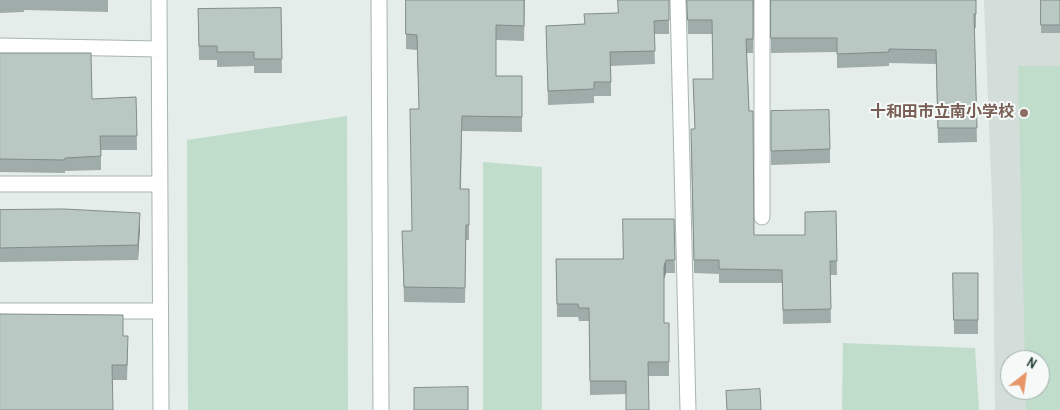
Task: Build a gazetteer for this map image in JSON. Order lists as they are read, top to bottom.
{
  "places": ["十和田市立南小学校"],
  "north": "top right"
}
